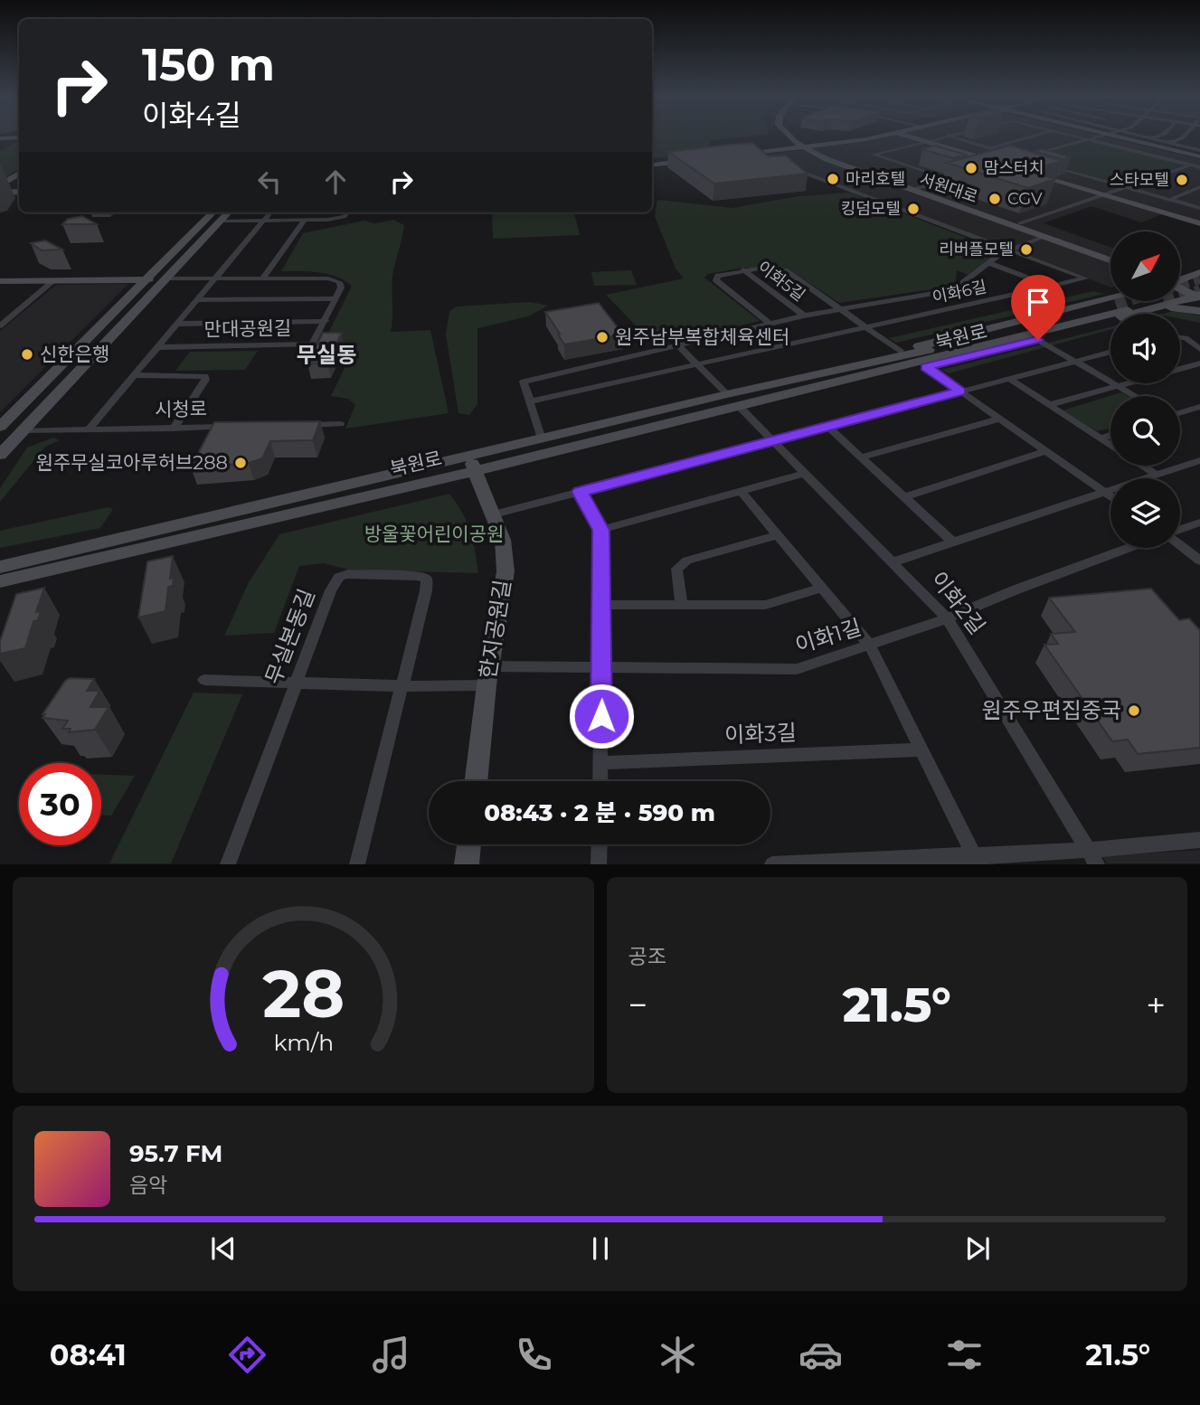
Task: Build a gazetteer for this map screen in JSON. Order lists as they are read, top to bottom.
{
  "streets": {
    "street": [
      "서원대로",
      "이화5길",
      "이화6길",
      "만대공원길",
      "북원로",
      "시청로",
      "이화2길",
      "한지공원길",
      "무실본동길",
      "이화1길",
      "이화3길"
    ]
  },
  "crossings": [
    ["서원대로", "이화5길"],
    ["이화5길", "이화6길"],
    ["이화5길", "북원로"],
    ["만대공원길", "시청로"],
    ["북원로", "이화2길"],
    ["북원로", "한지공원길"],
    ["이화2길", "이화1길"],
    ["한지공원길", "이화1길"]
  ],
  "districts": ["무실동"],
  "parks": ["방울꽃어린이공원"],
  "places": [
    "맘스터치",
    "마리호텔",
    "스타모텔",
    "CGV",
    "킹덤모텔",
    "리버플모텔",
    "원주남부복합체육센터",
    "신한은행",
    "원주무실코아루허브288",
    "원주우편집중국"
  ],
  "north": "top right",
  "page": {
    "turn": ["150 m", "이화4길"],
    "limit": "30",
    "trip": "08:43 · 2 분 · 590 m",
    "tile": "공조",
    "heat": ["−", "21.5°", "+"],
    "song": ["95.7 FM", "음악"],
    "tabs": ["08:41", "21.5°"],
    "gauge": ["28", "km/h"]
  }
}
